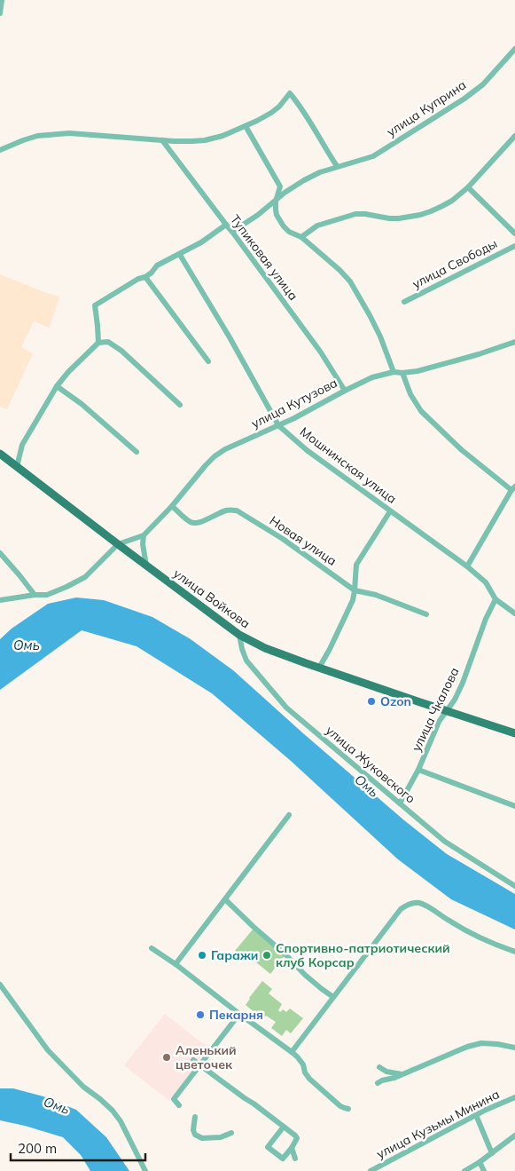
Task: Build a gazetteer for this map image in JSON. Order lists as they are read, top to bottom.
{
  "streets": {
    "main road": ["улица Войкова"],
    "street": [
      "улица Куприна",
      "Тупиковая улица",
      "улица Свободы",
      "улица Кутузова",
      "Мошнинская улица",
      "Новая улица",
      "улица Чкалова",
      "улица Жуковского",
      "улица Кузьмы Минина"
    ]
  },
  "crossings": [
    ["улица Куприна", "Тупиковая улица"],
    ["Тупиковая улица", "улица Кутузова"],
    ["улица Кутузова", "Мошнинская улица"],
    ["улица Кутузова", "Новая улица"],
    ["улица Кутузова", "улица Войкова"],
    ["Мошнинская улица", "улица Чкалова"],
    ["улица Войкова", "улица Чкалова"],
    ["улица Войкова", "улица Жуковского"],
    ["улица Чкалова", "улица Жуковского"]
  ],
  "water": ["Омь"],
  "places": [
    "Ozon",
    "Гаражи",
    "Спортивно-патриотический клуб Корсар",
    "Пекарня",
    "Аленький цветочек"
  ],
  "scale_bar": "200 m"
}
